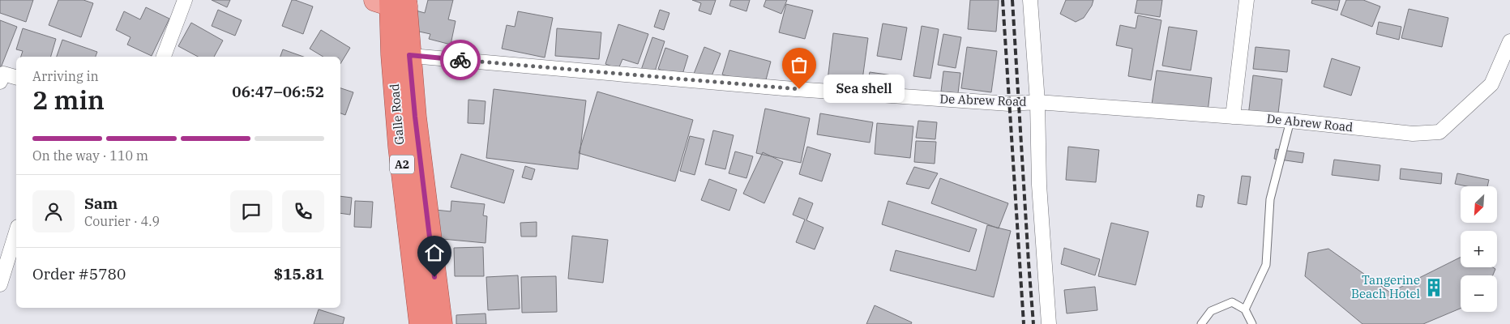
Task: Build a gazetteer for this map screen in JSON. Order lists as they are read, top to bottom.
{
  "streets": {
    "highway": ["Galle Road", "A2"],
    "street": ["De Abrew Road"]
  },
  "crossings": [
    ["De Abrew Road", "Galle Road"]
  ],
  "places": {
    "other": ["Sea shell"],
    "building": ["Tangerine Beach Hotel"]
  },
  "north": "bottom left",
  "page": {
    "heading": ["2 min", "Arriving in", "06:47–06:52"],
    "panel": [
      "Sam",
      "Courier · 4.9",
      "Order #5780",
      "$15.81"
    ],
    "bubble": "Sea shell",
    "bar": "On the way · 110 m",
    "map_buttons": ["+", "−"]
  }
}
